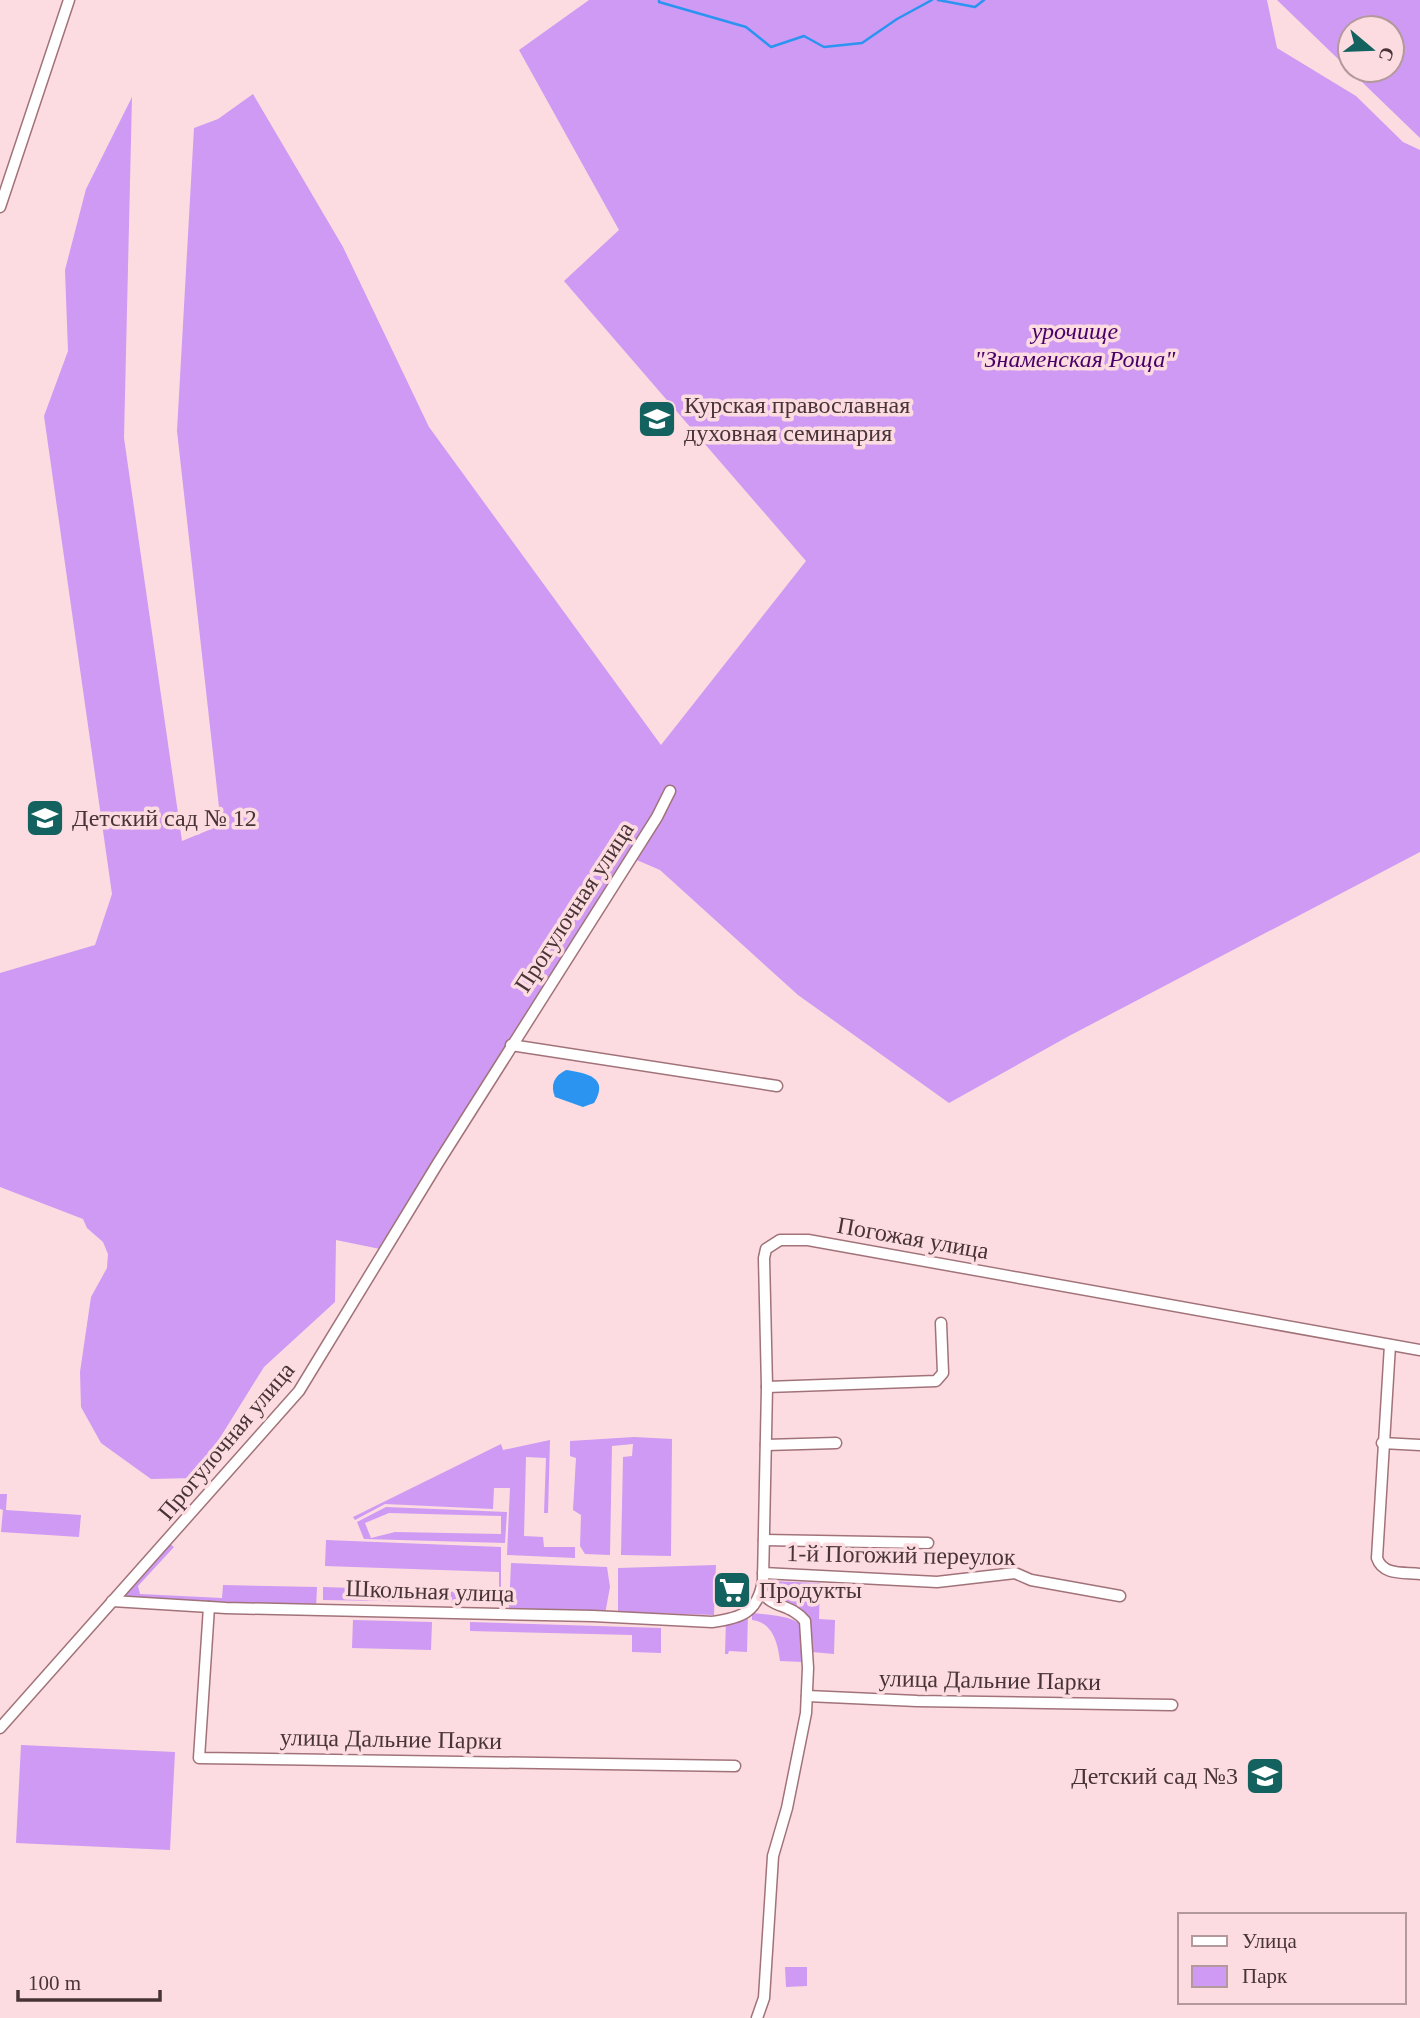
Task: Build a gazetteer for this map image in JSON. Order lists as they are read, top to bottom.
{
  "streets": {
    "street": [
      "Прогулочная улица",
      "Погожая улица",
      "1-й Погожий переулок",
      "Школьная улица",
      "улица Дальние Парки"
    ]
  },
  "crossings": [
    ["Прогулочная улица", "Школьная улица"],
    ["Погожая улица", "1-й Погожий переулок"],
    ["Погожая улица", "Школьная улица"],
    ["Школьная улица", "улица Дальние Парки"]
  ],
  "parks": ["урочище \"Знаменская Роща\""],
  "places": {
    "school or university": ["Курская православная духовная семинария", "Детский сад № 12", "Детский сад №3"],
    "supermarket": ["Продукты"]
  },
  "legend": ["Улица", "Парк"],
  "scale_bar": "100 m",
  "north": "right"
}
